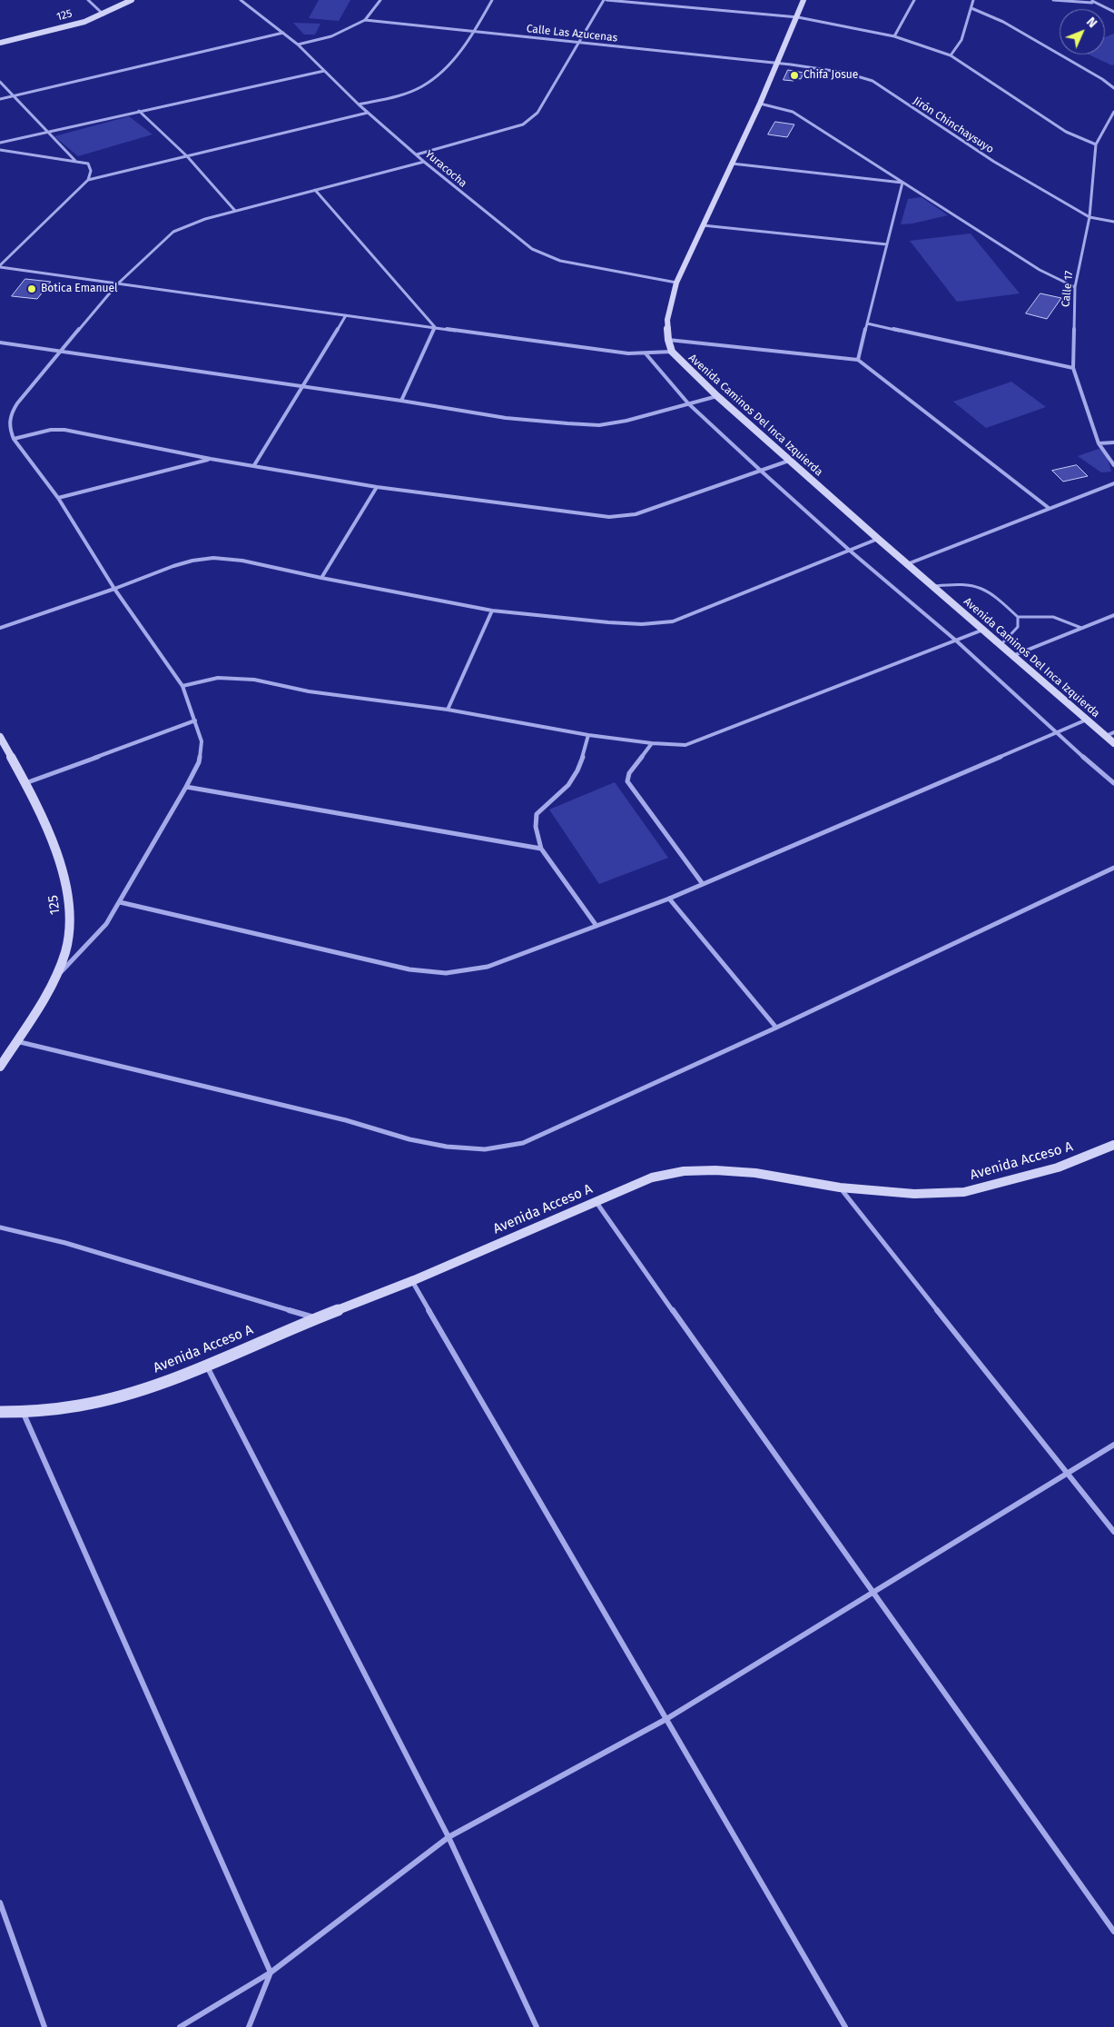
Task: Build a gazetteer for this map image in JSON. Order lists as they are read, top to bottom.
{
  "streets": {
    "main road": ["125", "Avenida Caminos Del Inca Izquierda", "Avenida Acceso A"],
    "street": [
      "Calle Las Azucenas",
      "Jirón Chinchaysuyo",
      "Yuracocha",
      "Calle 17"
    ]
  },
  "crossings": [
    ["Calle Las Azucenas", "Jirón Chinchaysuyo"],
    ["Calle Las Azucenas", "Avenida Caminos Del Inca Izquierda"],
    ["Jirón Chinchaysuyo", "Calle 17"],
    ["Jirón Chinchaysuyo", "Avenida Caminos Del Inca Izquierda"],
    ["Yuracocha", "Avenida Caminos Del Inca Izquierda"]
  ],
  "places": ["Chifa Josue", "Botica Emanuel"],
  "north": "top right"
}
